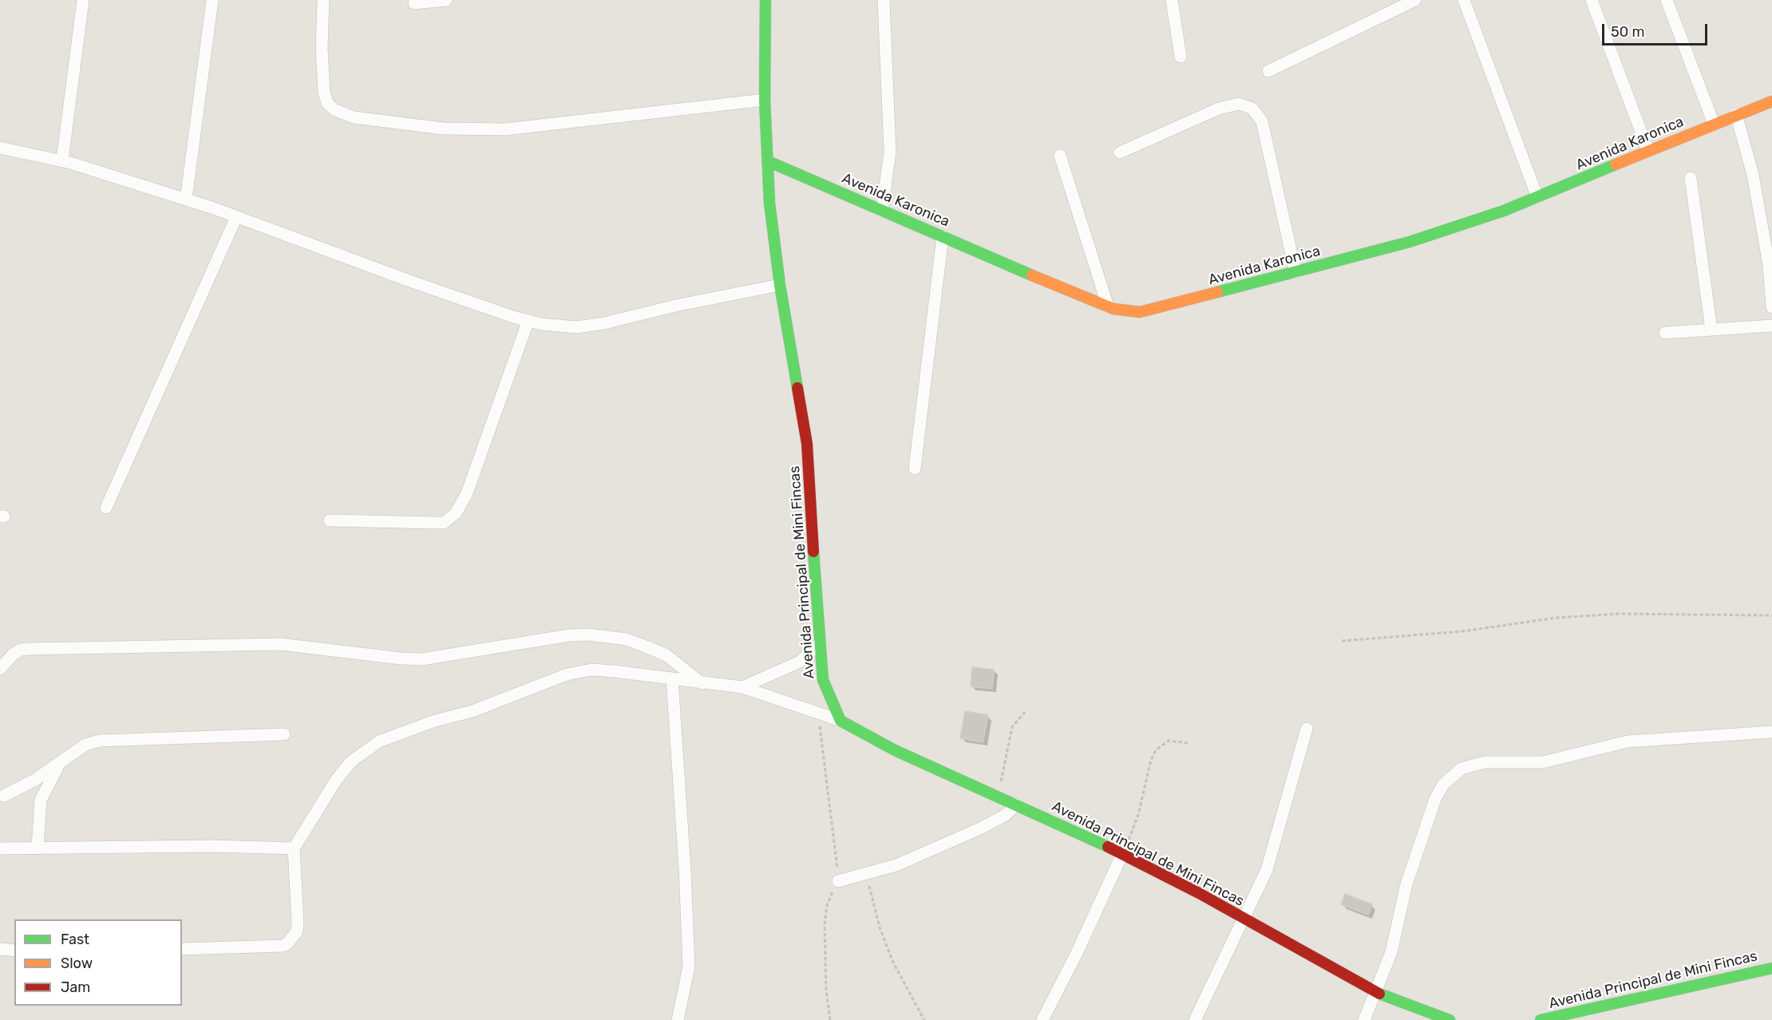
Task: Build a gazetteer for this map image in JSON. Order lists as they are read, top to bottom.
{
  "streets": {
    "street": ["Avenida Karonica", "Avenida Principal de Mini Fincas"]
  },
  "crossings": [
    ["Avenida Karonica", "Avenida Principal de Mini Fincas"]
  ],
  "legend": ["Fast", "Slow", "Jam"],
  "scale_bar": "50 m"
}
